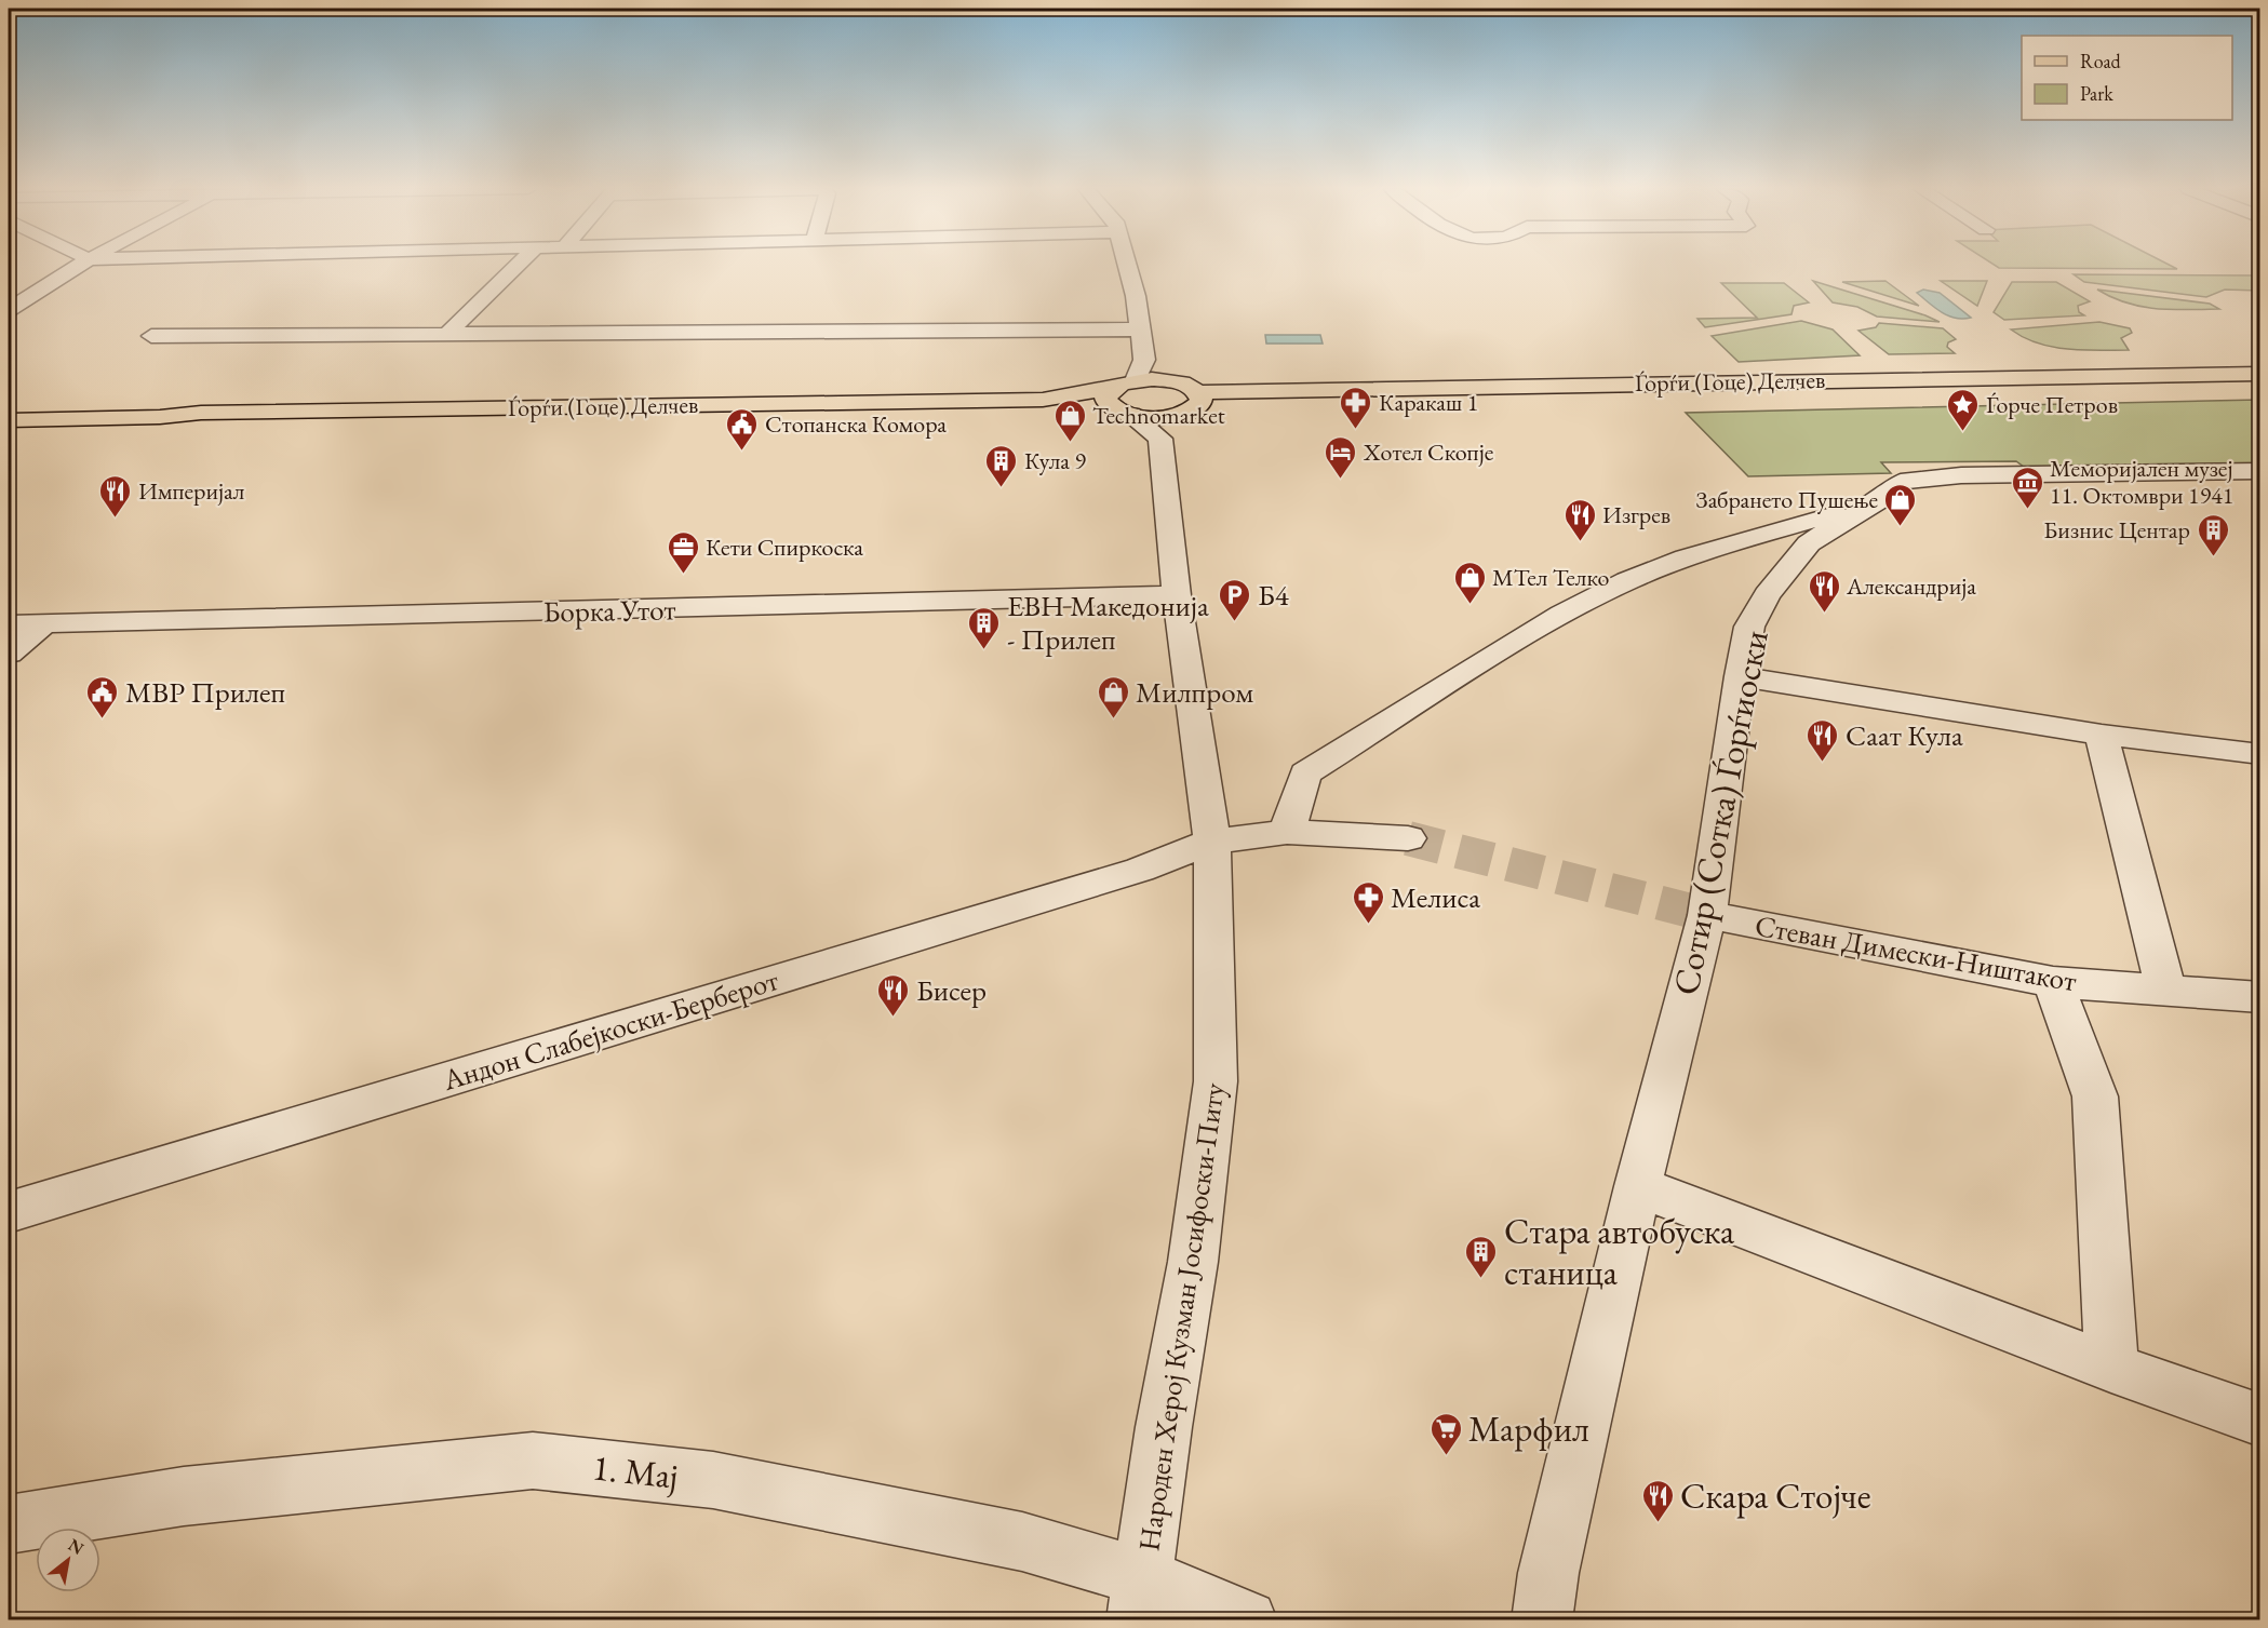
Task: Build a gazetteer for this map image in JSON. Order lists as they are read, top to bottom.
{
  "streets": {
    "main road": ["Ѓорѓи (Гоце) Делчев"],
    "street": [
      "Борка Утот",
      "Сотир (Сотка) Ѓорѓиоски",
      "Стеван Димески-Ништакот",
      "Андон Слабејкоски-Берберот",
      "Народен Херој Кузман Јосифоски-Питу",
      "1. Мај"
    ]
  },
  "crossings": [
    ["Ѓорѓи (Гоце) Делчев", "Народен Херој Кузман Јосифоски-Питу"],
    ["Борка Утот", "Народен Херој Кузман Јосифоски-Питу"],
    ["Сотир (Сотка) Ѓорѓиоски", "Стеван Димески-Ништакот"],
    ["Андон Слабејкоски-Берберот", "Народен Херој Кузман Јосифоски-Питу"],
    ["Народен Херој Кузман Јосифоски-Питу", "1. Мај"]
  ],
  "places": {
    "pharmacy": ["Каракаш 1", "Мелиса"],
    "place": ["Ѓорче Петров"],
    "shop": [
      "Technomarket",
      "Забрането Пушење",
      "МТел Телко",
      "Милпром"
    ],
    "public building": ["Стопанска Комора", "МВР Прилеп"],
    "hotel": ["Хотел Скопје"],
    "building": [
      "Кула 9",
      "Бизнис Центар",
      "ЕВН Македонија - Прилеп",
      "Стара автобуска станица"
    ],
    "museum": ["Меморијален музеј 11. Октомври 1941"],
    "restaurant": [
      "Империјал",
      "Изгрев",
      "Александрија",
      "Саат Кула",
      "Бисер",
      "Скара Стојче"
    ],
    "office": ["Кети Спиркоска"],
    "parking": ["Б4"],
    "supermarket": ["Марфил"]
  },
  "legend": ["Road", "Park"],
  "north": "top right"
}
